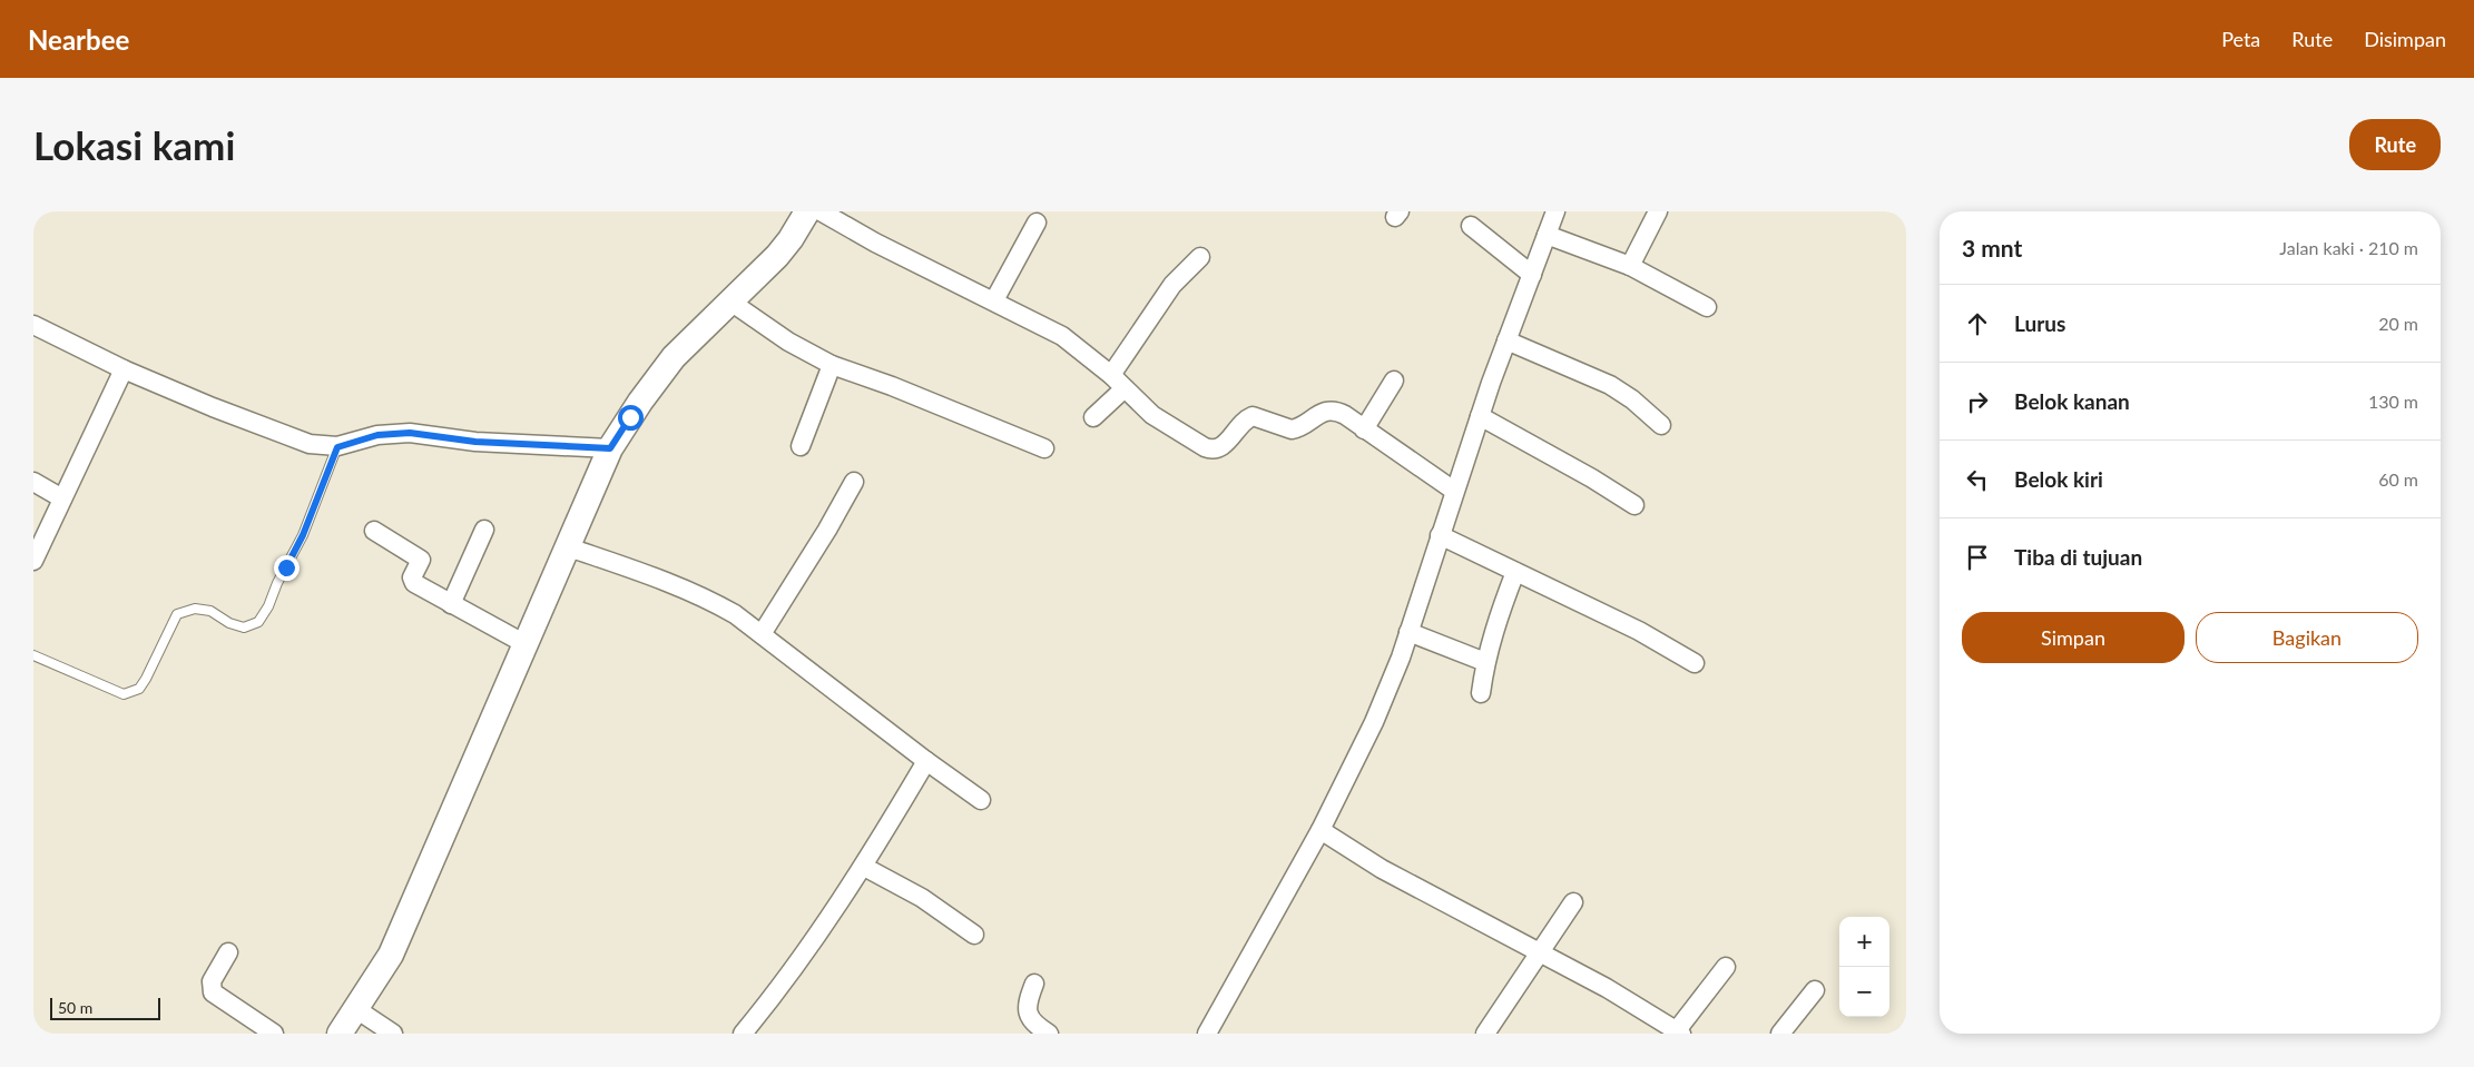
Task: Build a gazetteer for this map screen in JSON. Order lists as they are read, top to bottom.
{
  "scale_bar": "50 m",
  "page": {
    "header": "Nearbee",
    "nav": ["Peta", "Rute", "Disimpan"],
    "buttons": [
      "Rute",
      ["Simpan", "Bagikan"]
    ],
    "title": "Lokasi kami",
    "heading": ["3 mnt", "Jalan kaki · 210 m"],
    "list": [
      ["Lurus", "20 m"],
      ["Belok kanan", "130 m"],
      ["Belok kiri", "60 m"],
      "Tiba di tujuan"
    ],
    "map_buttons": ["+", "−"],
    "scale": "50 m"
  }
}
